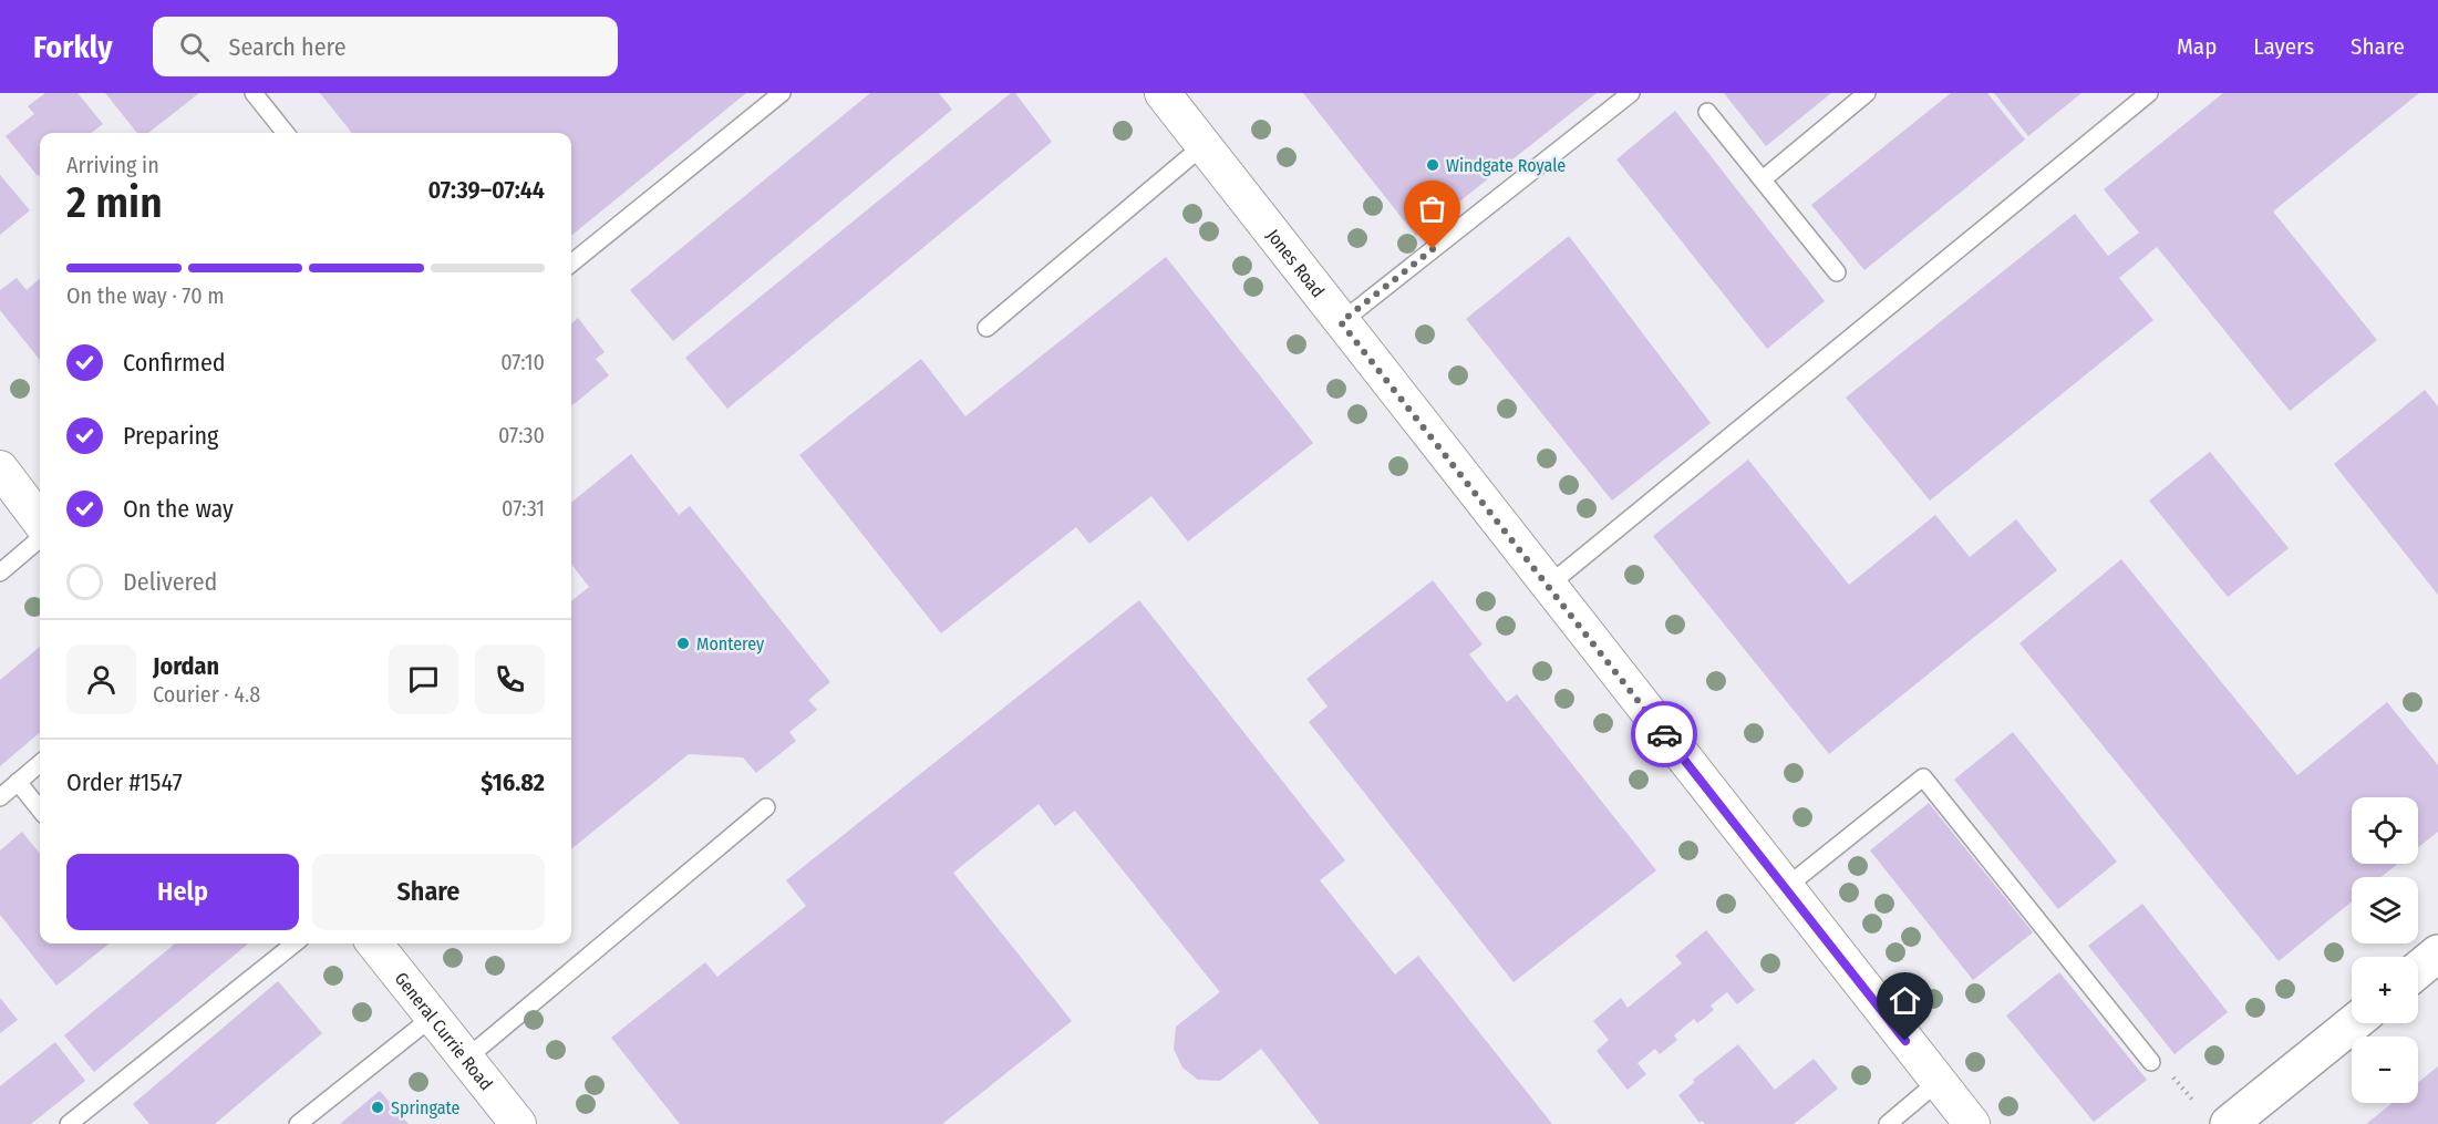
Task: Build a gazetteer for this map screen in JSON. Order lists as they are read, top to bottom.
{
  "streets": {
    "street": ["Jones Road", "General Currie Road"]
  },
  "places": ["Windgate Royale", "Monterey", "Springate"],
  "page": {
    "header": "Forkly",
    "search": "Search here",
    "nav": ["Map", "Layers", "Share"],
    "heading": ["2 min", "Arriving in", "07:39–07:44"],
    "panel": [
      "Jordan",
      "Courier · 4.8",
      "Order #1547",
      "$16.82"
    ],
    "bar": "On the way · 70 m",
    "list": [
      ["Confirmed", "07:10"],
      ["Preparing", "07:30"],
      ["On the way", "07:31"],
      "Delivered"
    ],
    "map_buttons": ["+", "−"],
    "buttons": ["Help", "Share"]
  }
}
